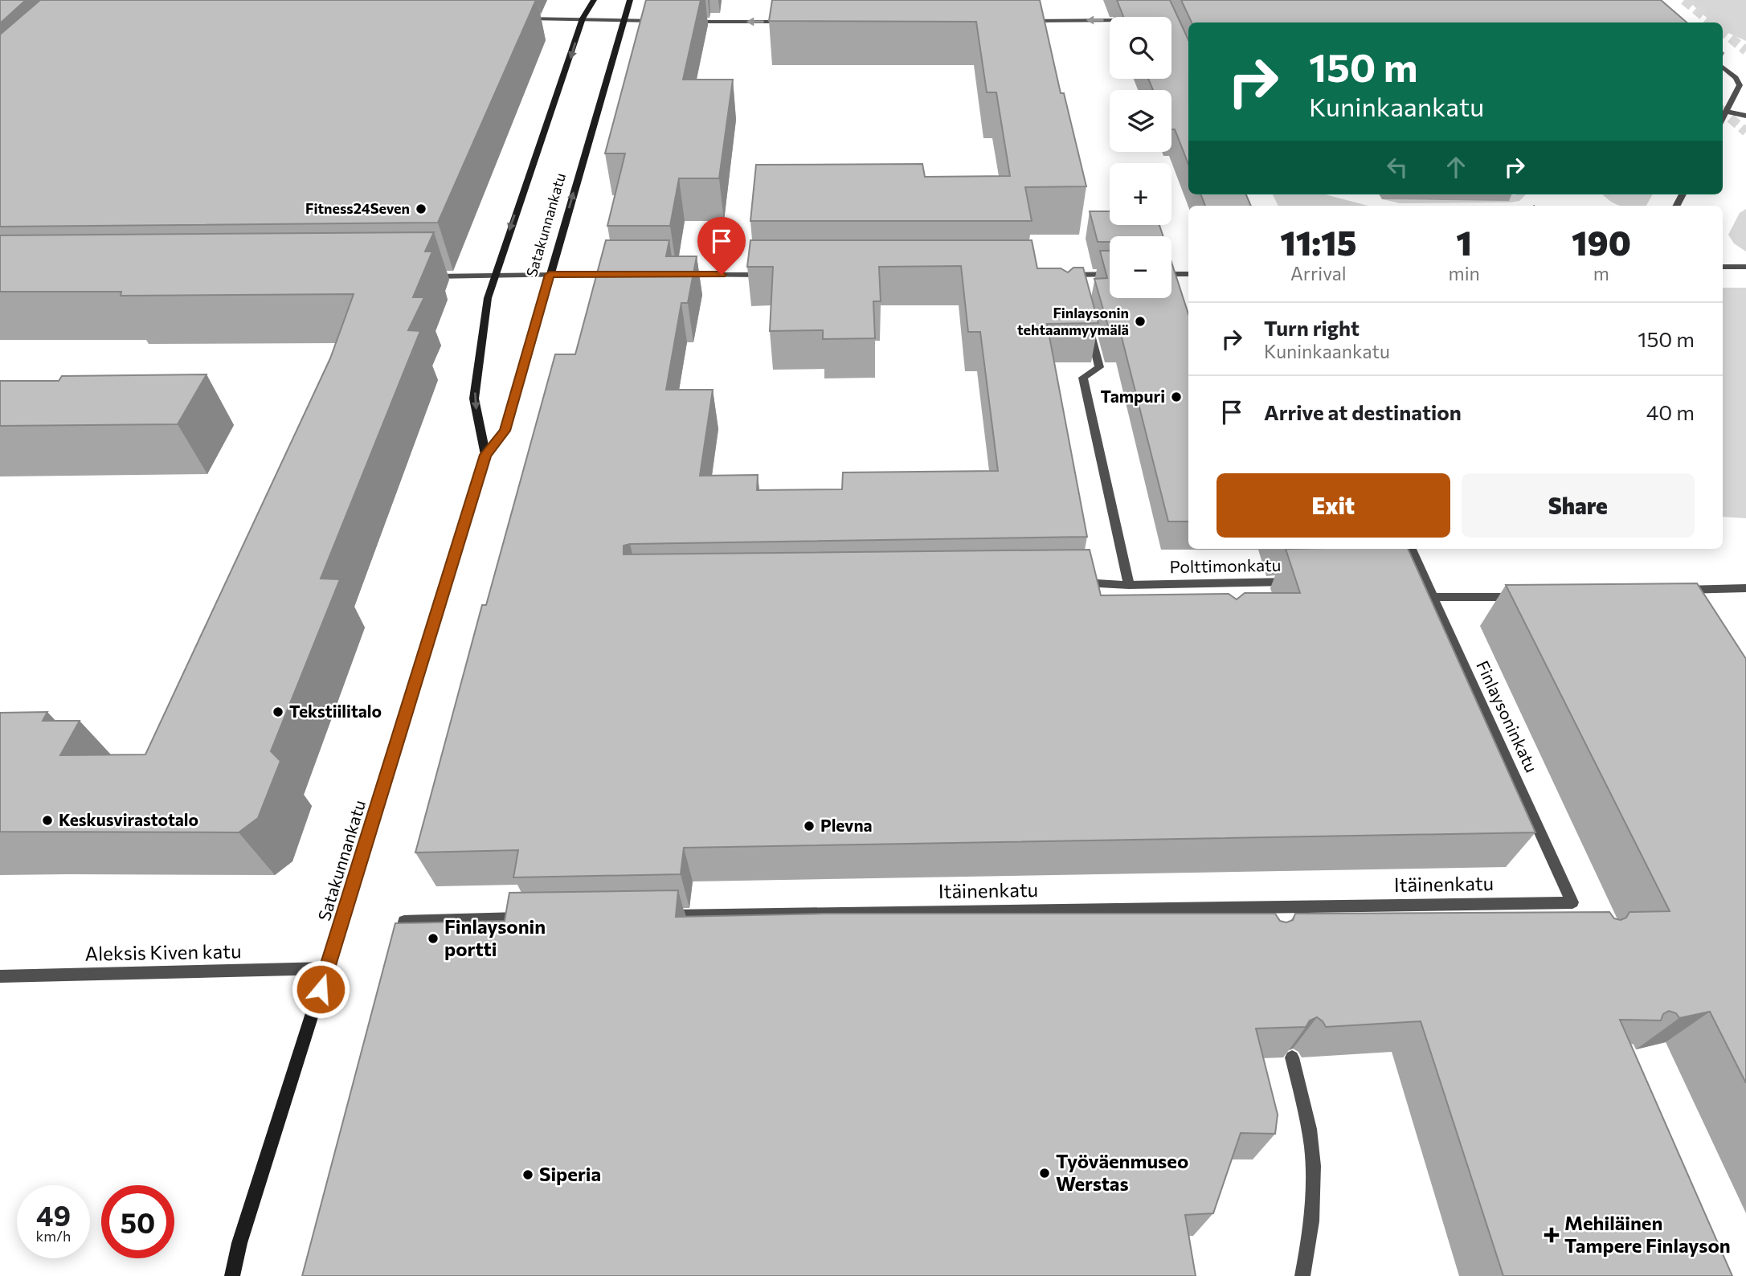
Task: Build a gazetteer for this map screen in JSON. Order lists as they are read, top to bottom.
{
  "streets": {
    "main road": ["Satakunnankatu"],
    "street": [
      "Polttimonkatu",
      "Finlaysoninkatu",
      "Itäinenkatu",
      "Aleksis Kiven katu"
    ]
  },
  "crossings": [
    ["Satakunnankatu", "Aleksis Kiven katu"],
    ["Finlaysoninkatu", "Itäinenkatu"]
  ],
  "places": {
    "other": [
      "Fitness24Seven",
      "Finlaysonin tehtaanmyymälä",
      "Tampuri",
      "Tekstiilitalo",
      "Keskusvirastotalo",
      "Plevna",
      "Finlaysonin portti",
      "Työväenmuseo Werstas",
      "Siperia"
    ],
    "health": ["Mehiläinen Tampere Finlayson"]
  },
  "page": {
    "map_buttons": ["+", "−"],
    "turn": ["150 m", "Kuninkaankatu"],
    "eta": [
      "11:15",
      "Arrival",
      "1",
      "min",
      "190",
      "m"
    ],
    "list": [
      {
        "name": "Turn right",
        "note": "Kuninkaankatu",
        "value": "150 m"
      },
      {
        "name": "Arrive at destination",
        "value": "40 m"
      }
    ],
    "buttons": ["Exit", "Share"],
    "speed": "49 km/h",
    "limit": "50"
  }
}
